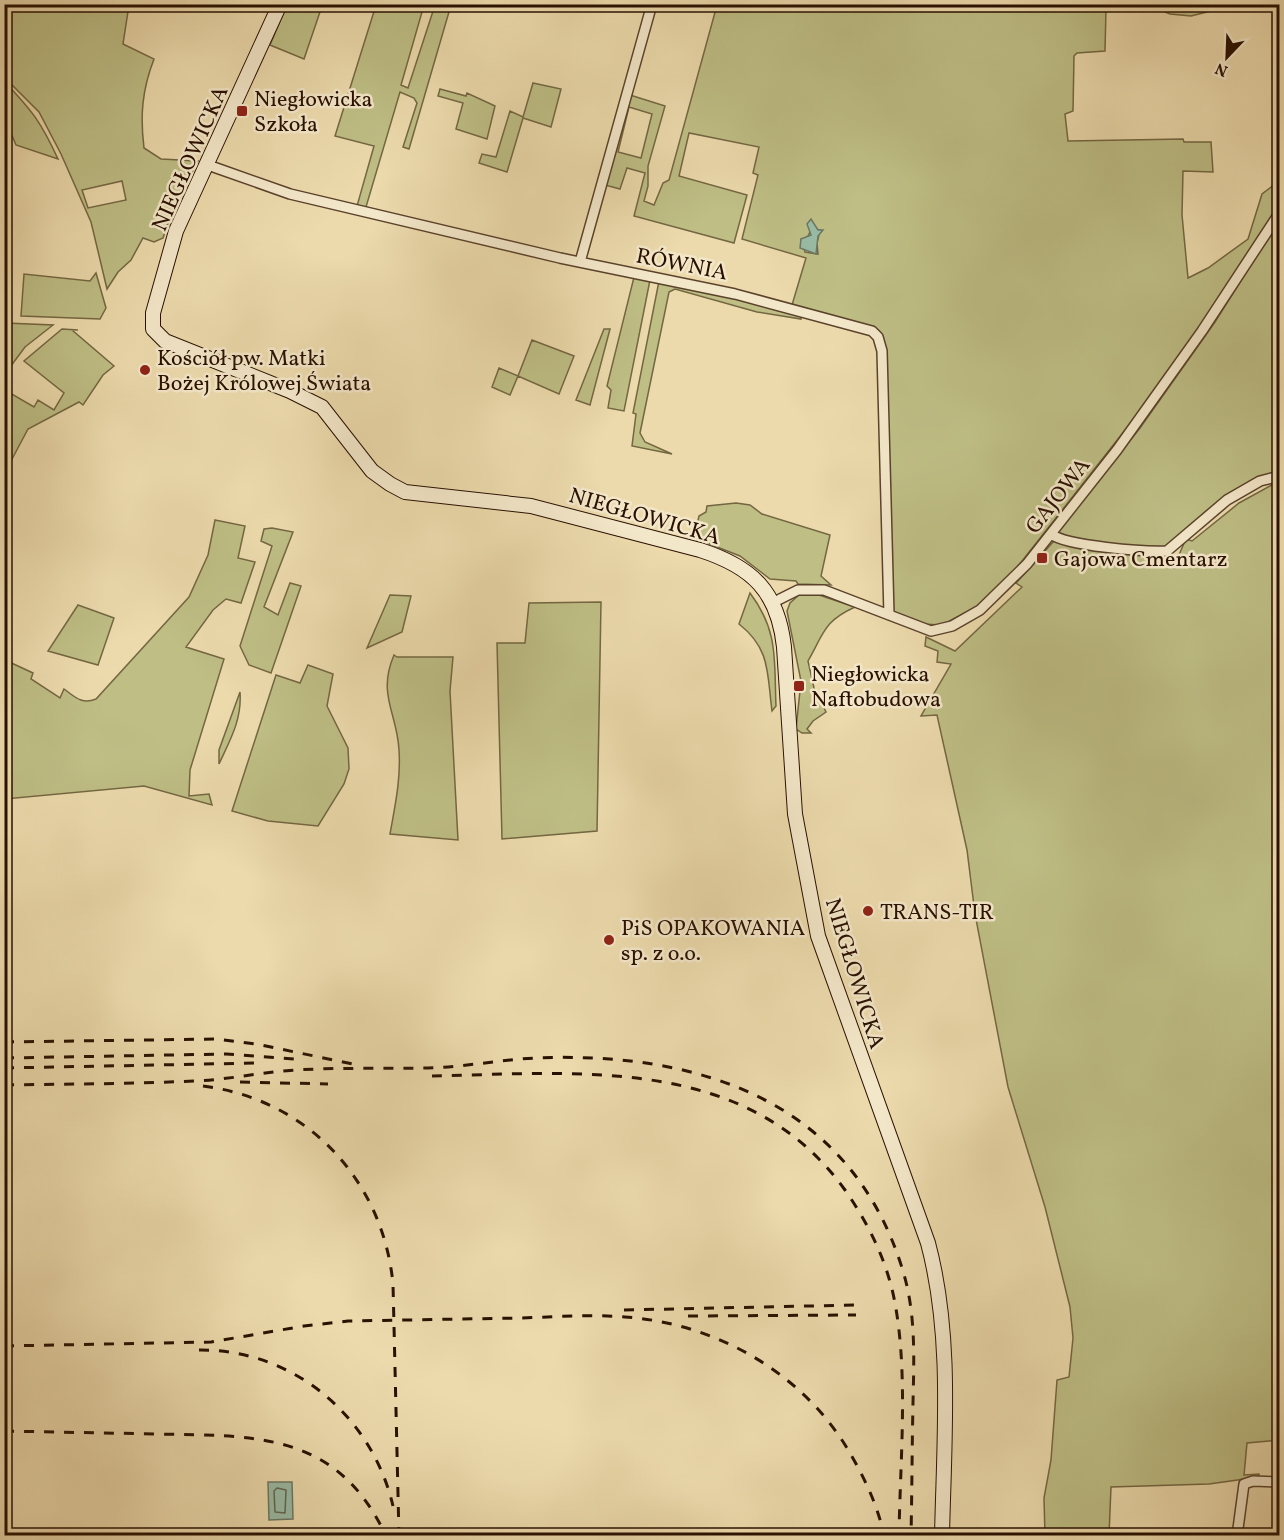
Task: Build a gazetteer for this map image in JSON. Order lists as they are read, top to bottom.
{
  "streets": {
    "street": ["NIEGŁOWICKA", "RÓWNIA", "GAJOWA"]
  },
  "crossings": [
    ["NIEGŁOWICKA", "RÓWNIA"],
    ["NIEGŁOWICKA", "GAJOWA"],
    ["RÓWNIA", "GAJOWA"]
  ],
  "places": {
    "transit": ["Niegłowicka Szkoła", "Gajowa Cmentarz", "Niegłowicka Naftobudowa"],
    "other": ["Kościół pw. Matki Bożej Królowej Świata", "TRANS-TIR", "PiS OPAKOWANIA sp. z o.o."]
  },
  "north": "bottom left"
}
